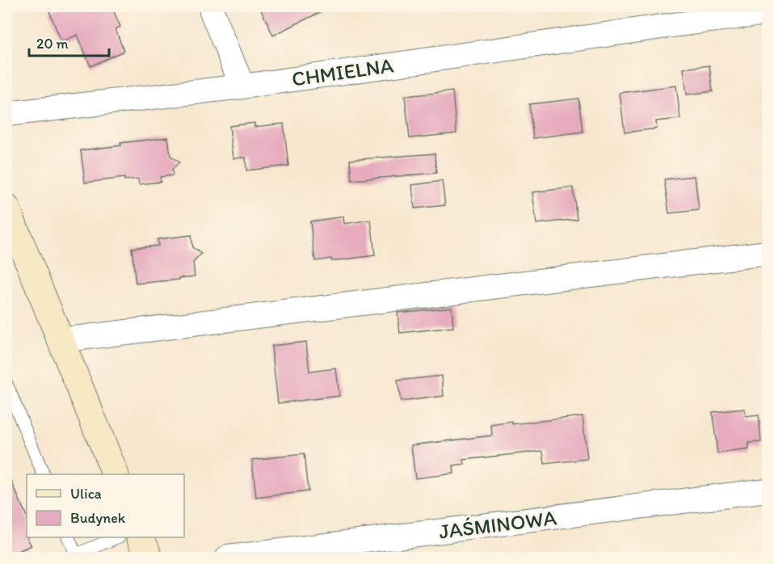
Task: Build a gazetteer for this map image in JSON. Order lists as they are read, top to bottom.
{
  "streets": {
    "street": ["CHMIELNA", "JAŚMINOWA"]
  },
  "legend": ["Ulica", "Budynek"],
  "scale_bar": "20 m"
}
